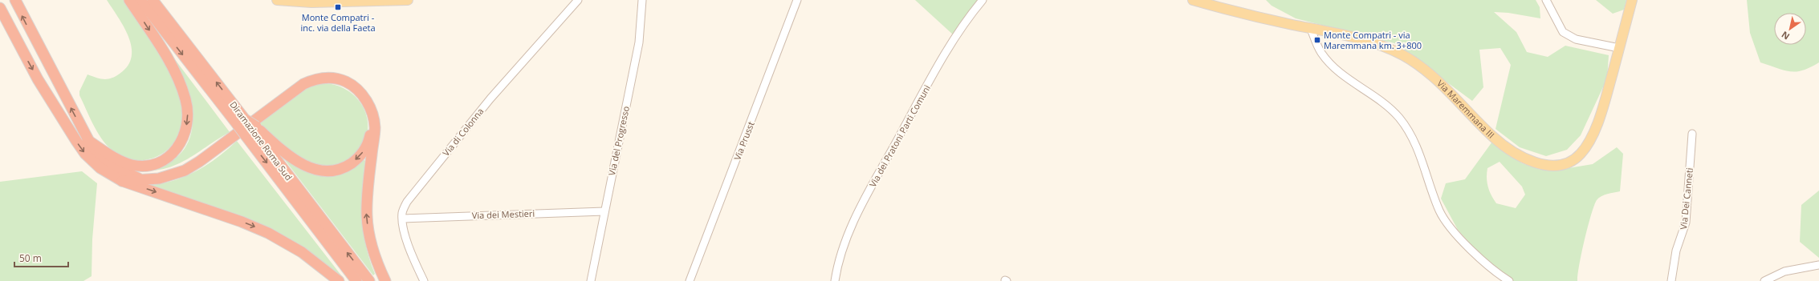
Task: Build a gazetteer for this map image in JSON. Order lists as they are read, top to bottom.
{
  "streets": {
    "highway": ["Diramazione Roma Sud"],
    "main road": ["Via Maremmana III"],
    "street": [
      "Via di Colonna",
      "Via dei Pratoni Parti Comuni",
      "Via del Progresso",
      "Via Prusst",
      "Via Dei Canneti",
      "Via dei Mestieri"
    ]
  },
  "crossings": [
    ["Via di Colonna", "Via dei Mestieri"],
    ["Via del Progresso", "Via dei Mestieri"]
  ],
  "places": {
    "transit": ["Monte Compatri - inc. via della Faeta", "Monte Compatri - via Maremmana km. 3+800"]
  },
  "scale_bar": "50 m",
  "north": "bottom left"
}
